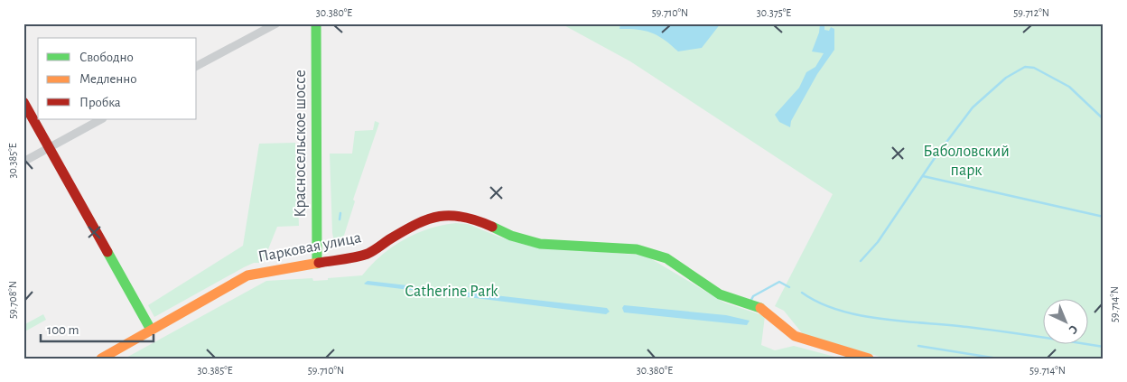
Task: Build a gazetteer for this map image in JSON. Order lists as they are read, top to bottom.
{
  "streets": {
    "street": ["Красносельское шоссе", "Парковая улица"]
  },
  "crossings": [
    ["Красносельское шоссе", "Парковая улица"]
  ],
  "parks": ["Баболовский парк", "Catherine Park"],
  "legend": ["Свободно", "Медленно", "Пробка"],
  "scale_bar": "100 m",
  "north": "bottom right",
  "coordinates": [
    "30.380°E",
    "59.710°N",
    "30.375°E",
    "59.712°N",
    "30.385°E",
    "59.708°N",
    "59.714°N"
  ]
}
